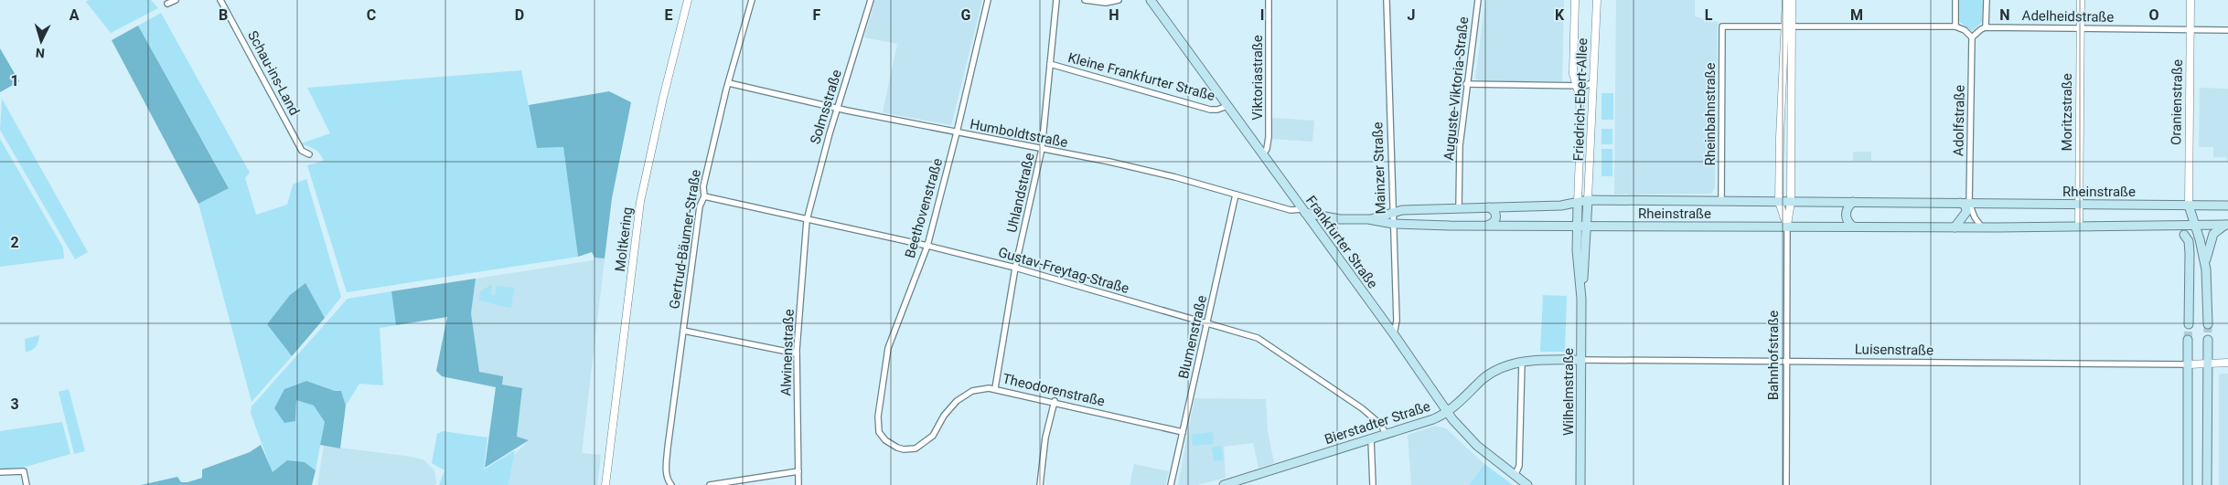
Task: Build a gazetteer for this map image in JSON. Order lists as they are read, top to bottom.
{
  "streets": {
    "main road": [
      "Rheinstraße",
      "Frankfurter Straße",
      "Wilhelmstraße",
      "Bierstadter Straße"
    ],
    "street": [
      "Adelheidstraße",
      "Schau-ins-Land",
      "Kleine Frankfurter Straße",
      "Viktoriastraße",
      "Auguste-Viktoria-Straße",
      "Friedrich-Ebert-Allee",
      "Oranienstraße",
      "Solmsstraße",
      "Moritzstraße",
      "Rheinbahnstraße",
      "Adolfstraße",
      "Humboldtstraße",
      "Mainzer Straße",
      "Uhlandstraße",
      "Beethovenstraße",
      "Moltkering",
      "Gertrud-Bäumer-Straße",
      "Gustav-Freytag-Straße",
      "Blumenstraße",
      "Luisenstraße",
      "Alwinenstraße",
      "Bahnhofstraße",
      "Theodorenstraße"
    ]
  },
  "crossings": [
    ["Adelheidstraße", "Oranienstraße"],
    ["Adelheidstraße", "Moritzstraße"],
    ["Kleine Frankfurter Straße", "Uhlandstraße"],
    ["Kleine Frankfurter Straße", "Frankfurter Straße"],
    ["Viktoriastraße", "Frankfurter Straße"],
    ["Auguste-Viktoria-Straße", "Rheinstraße"],
    ["Friedrich-Ebert-Allee", "Rheinstraße"],
    ["Friedrich-Ebert-Allee", "Wilhelmstraße"],
    ["Oranienstraße", "Rheinstraße"],
    ["Solmsstraße", "Humboldtstraße"],
    ["Solmsstraße", "Gustav-Freytag-Straße"],
    ["Solmsstraße", "Alwinenstraße"],
    ["Moritzstraße", "Rheinstraße"],
    ["Rheinbahnstraße", "Rheinstraße"],
    ["Rheinbahnstraße", "Bahnhofstraße"],
    ["Adolfstraße", "Rheinstraße"],
    ["Humboldtstraße", "Uhlandstraße"],
    ["Humboldtstraße", "Beethovenstraße"],
    ["Humboldtstraße", "Gertrud-Bäumer-Straße"],
    ["Humboldtstraße", "Frankfurter Straße"],
    ["Humboldtstraße", "Blumenstraße"],
    ["Mainzer Straße", "Rheinstraße"],
    ["Mainzer Straße", "Frankfurter Straße"],
    ["Rheinstraße", "Bahnhofstraße"],
    ["Rheinstraße", "Wilhelmstraße"],
    ["Uhlandstraße", "Gustav-Freytag-Straße"],
    ["Uhlandstraße", "Theodorenstraße"],
    ["Beethovenstraße", "Gustav-Freytag-Straße"],
    ["Beethovenstraße", "Theodorenstraße"],
    ["Gertrud-Bäumer-Straße", "Gustav-Freytag-Straße"],
    ["Frankfurter Straße", "Bierstadter Straße"],
    ["Gustav-Freytag-Straße", "Blumenstraße"],
    ["Gustav-Freytag-Straße", "Alwinenstraße"],
    ["Gustav-Freytag-Straße", "Bierstadter Straße"],
    ["Blumenstraße", "Theodorenstraße"],
    ["Luisenstraße", "Bahnhofstraße"],
    ["Luisenstraße", "Wilhelmstraße"],
    ["Luisenstraße", "Bierstadter Straße"],
    ["Wilhelmstraße", "Bierstadter Straße"]
  ],
  "north": "bottom",
  "grid": {
    "columns": [
      "A",
      "B",
      "C",
      "D",
      "E",
      "F",
      "G",
      "H",
      "I",
      "J",
      "K",
      "L",
      "M",
      "N",
      "O"
    ],
    "rows": ["1", "2", "3"]
  }
}
